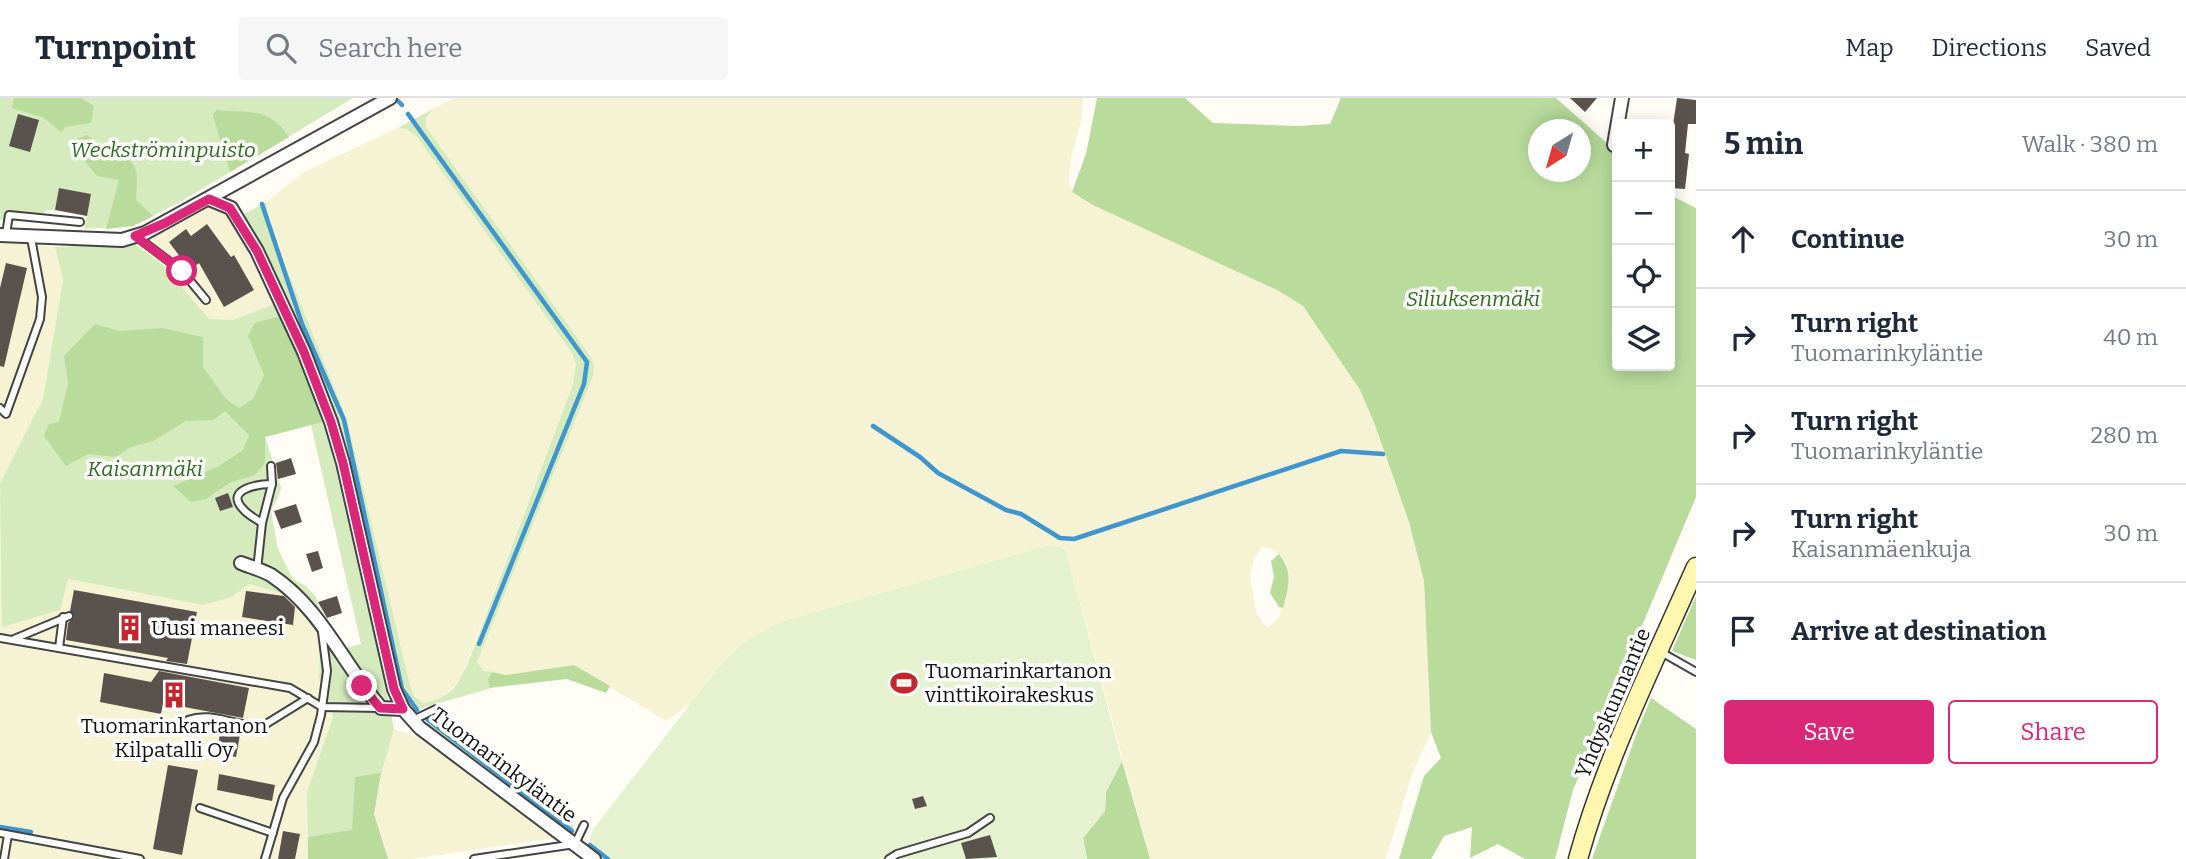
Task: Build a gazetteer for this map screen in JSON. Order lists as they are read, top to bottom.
{
  "streets": {
    "main road": ["Yhdyskunnantie"],
    "street": ["Tuomarinkyläntie"]
  },
  "parks": ["Weckströminpuisto", "Siliuksenmäki", "Kaisanmäki"],
  "places": {
    "building": ["Uusi maneesi", "Tuomarinkartanon Kilpatalli Oy"],
    "sports": ["Tuomarinkartanon vinttikoirakeskus"]
  },
  "north": "bottom left",
  "page": {
    "header": "Turnpoint",
    "search": "Search here",
    "nav": ["Map", "Directions", "Saved"],
    "heading": ["5 min", "Walk · 380 m"],
    "map_buttons": ["+", "−"],
    "list": [
      ["Continue", "30 m"],
      ["Turn right", "Tuomarinkyläntie", "40 m"],
      ["Turn right", "Tuomarinkyläntie", "280 m"],
      ["Turn right", "Kaisanmäenkuja", "30 m"],
      "Arrive at destination"
    ],
    "buttons": ["Save", "Share"]
  }
}
